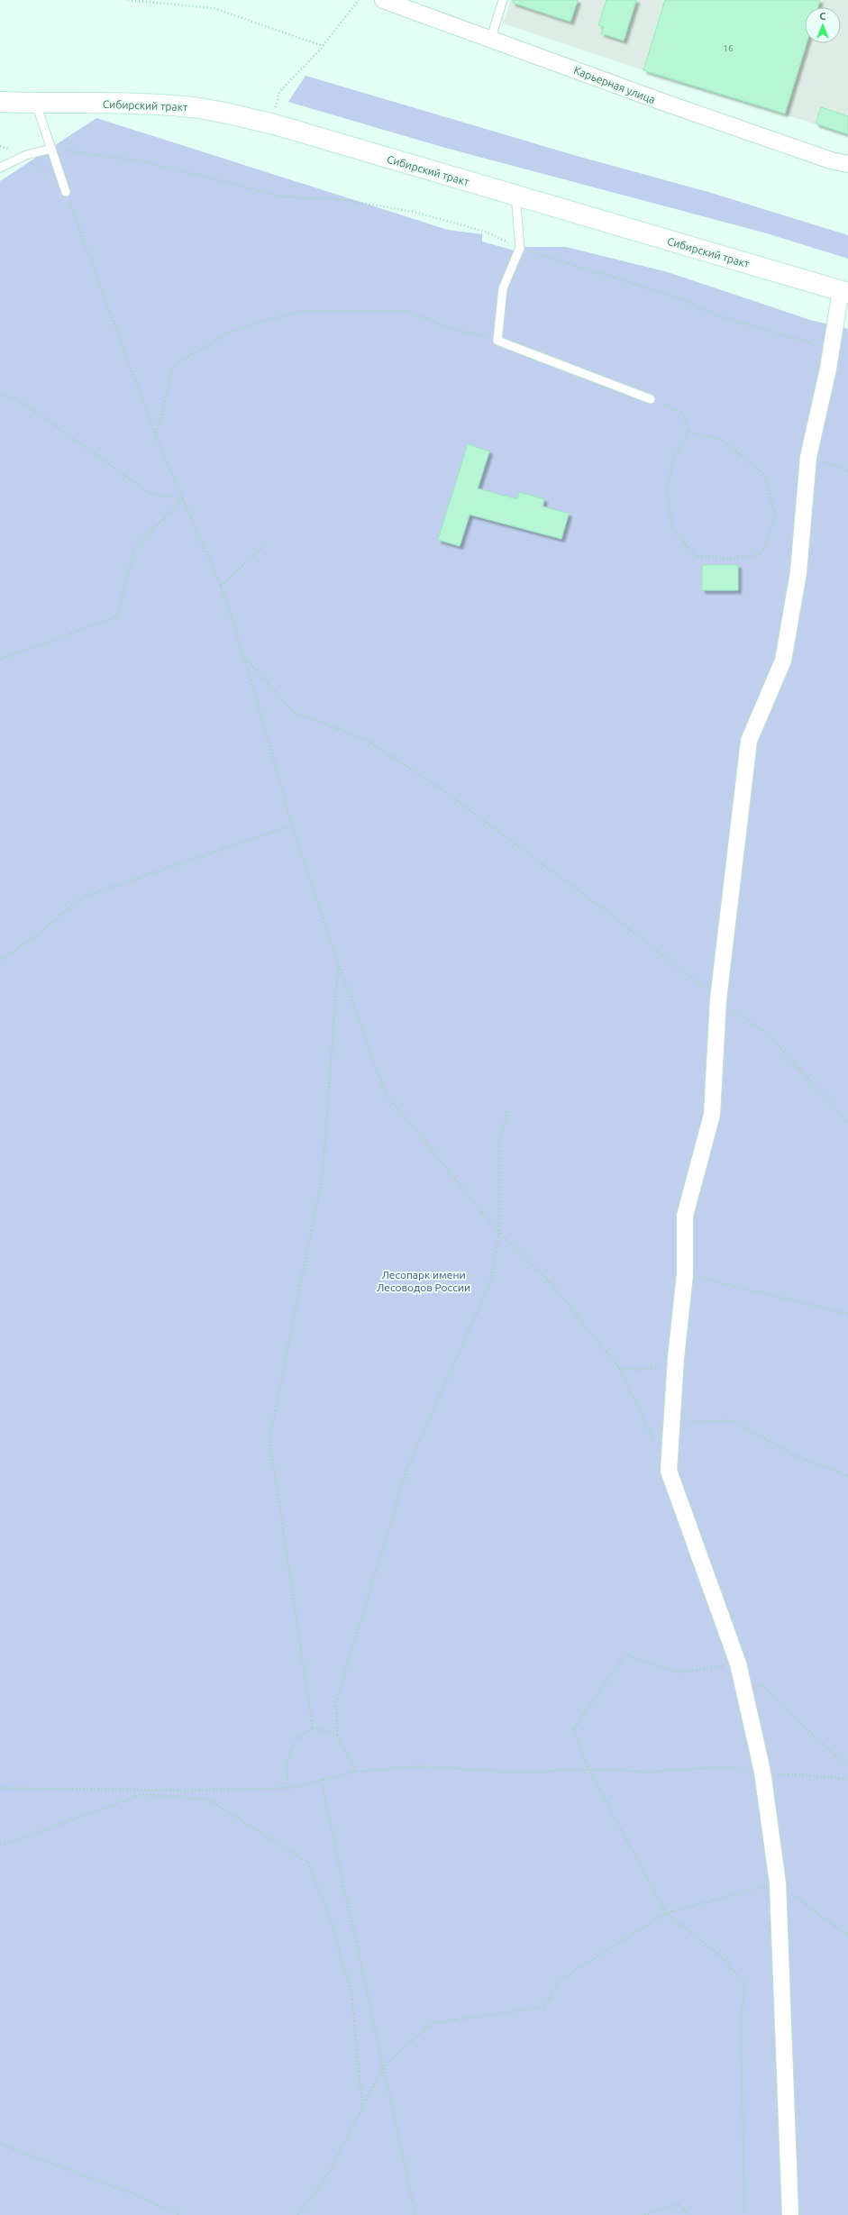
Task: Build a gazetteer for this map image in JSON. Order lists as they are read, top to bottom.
{
  "streets": {
    "main road": ["Сибирский тракт"],
    "street": ["Карьерная улица"]
  },
  "parks": ["Лесопарк имени Лесоводов России"],
  "house_numbers": ["16"],
  "north": "top"
}
